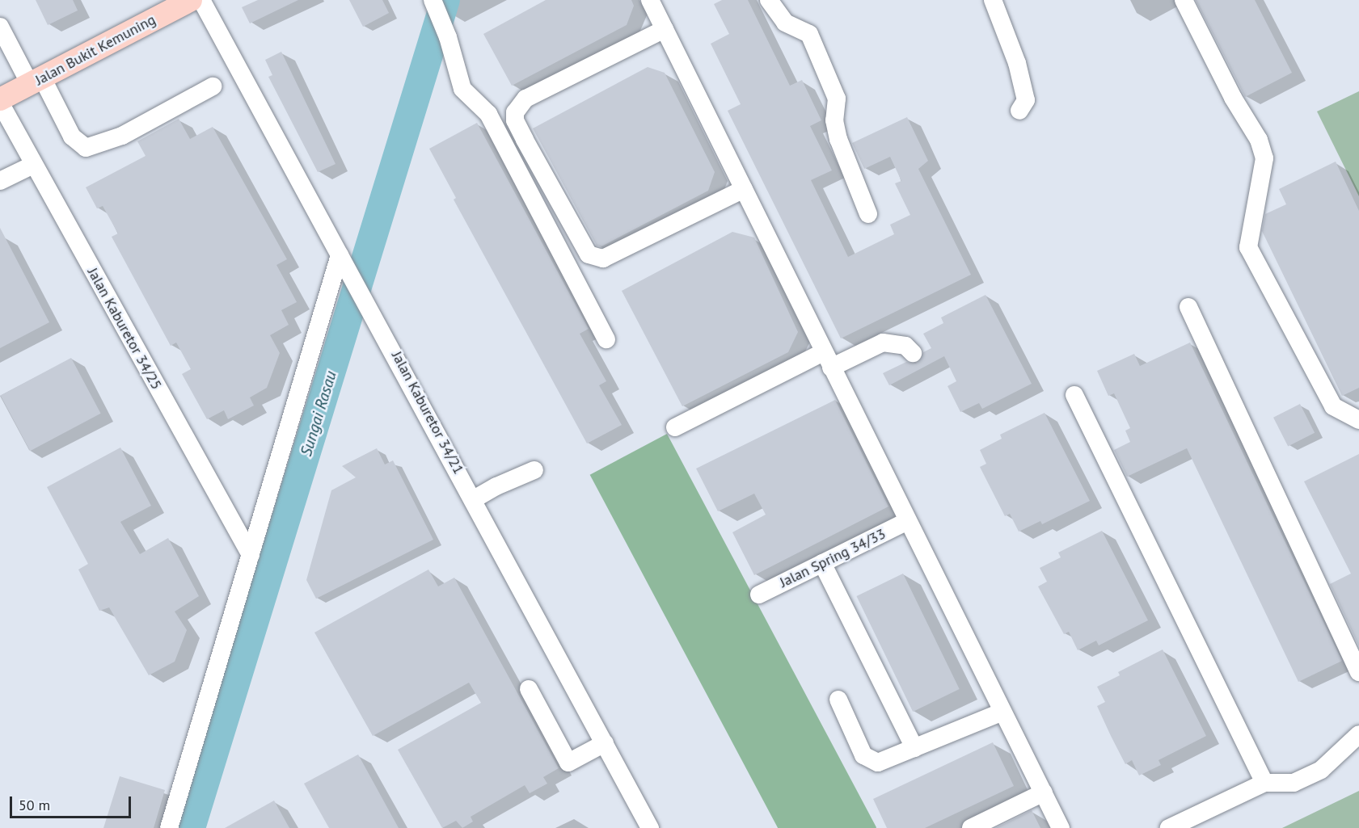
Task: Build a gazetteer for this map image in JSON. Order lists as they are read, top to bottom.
{
  "streets": {
    "main road": ["Jalan Bukit Kemuning"],
    "street": ["Jalan Kaburetor 34/25", "Jalan Kaburetor 34/21", "Jalan Spring 34/33"]
  },
  "crossings": [
    ["Jalan Bukit Kemuning", "Jalan Kaburetor 34/25"]
  ],
  "water": ["Sungai Rasau"],
  "scale_bar": "50 m"
}
